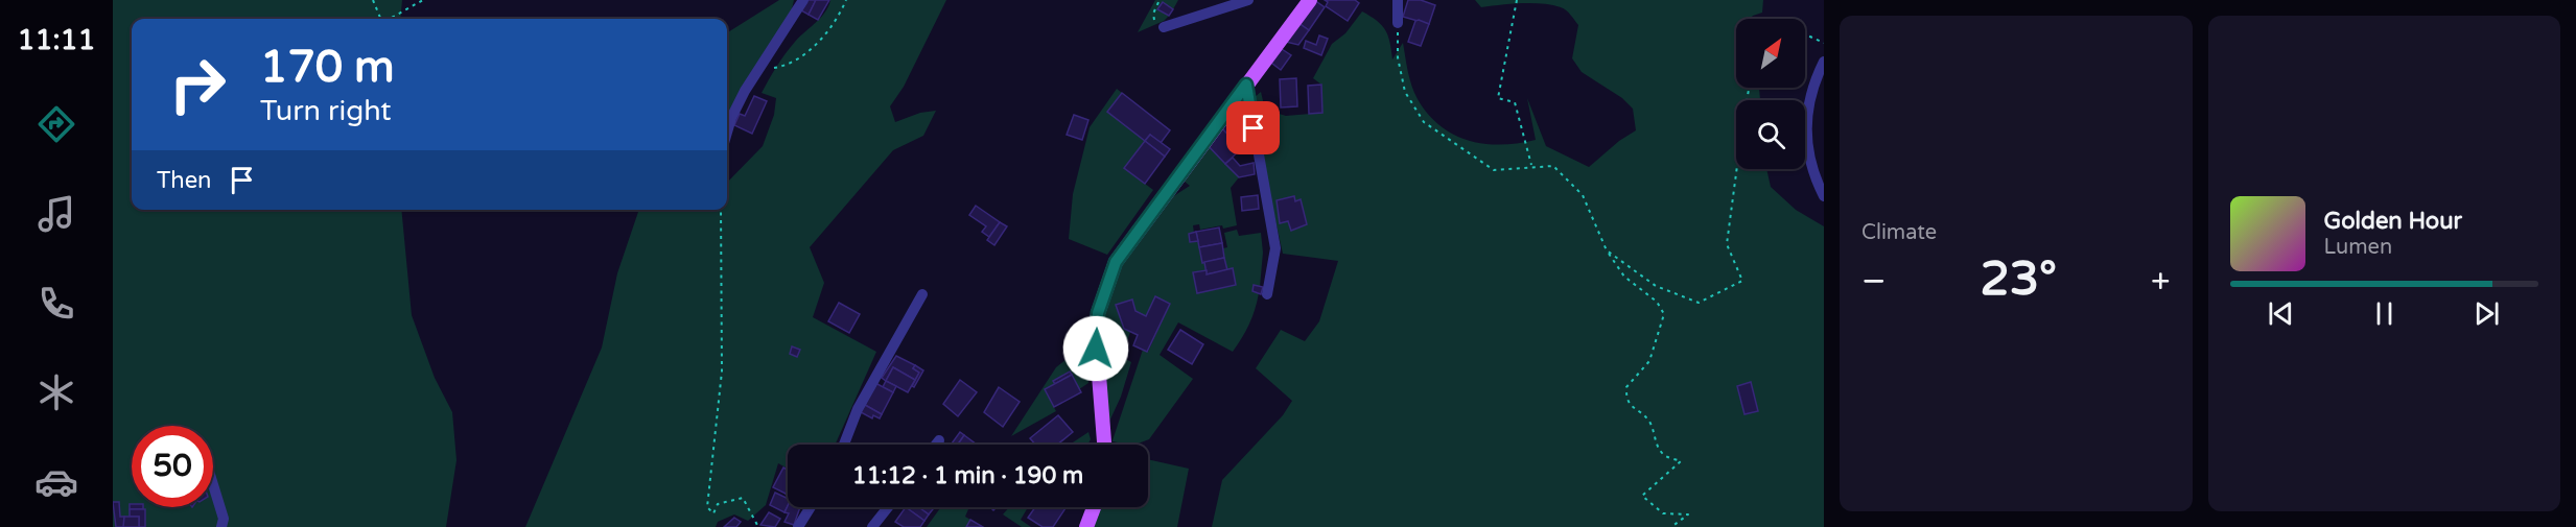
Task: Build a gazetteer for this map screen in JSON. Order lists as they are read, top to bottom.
{
  "north": "top right",
  "page": {
    "tabs": "11:11",
    "tile": "Climate",
    "turn": ["170 m", "Turn right"],
    "then": "Then",
    "song": ["Golden Hour", "Lumen"],
    "heat": ["−", "23°", "+"],
    "limit": "50",
    "trip": "11:12 · 1 min · 190 m"
  }
}
